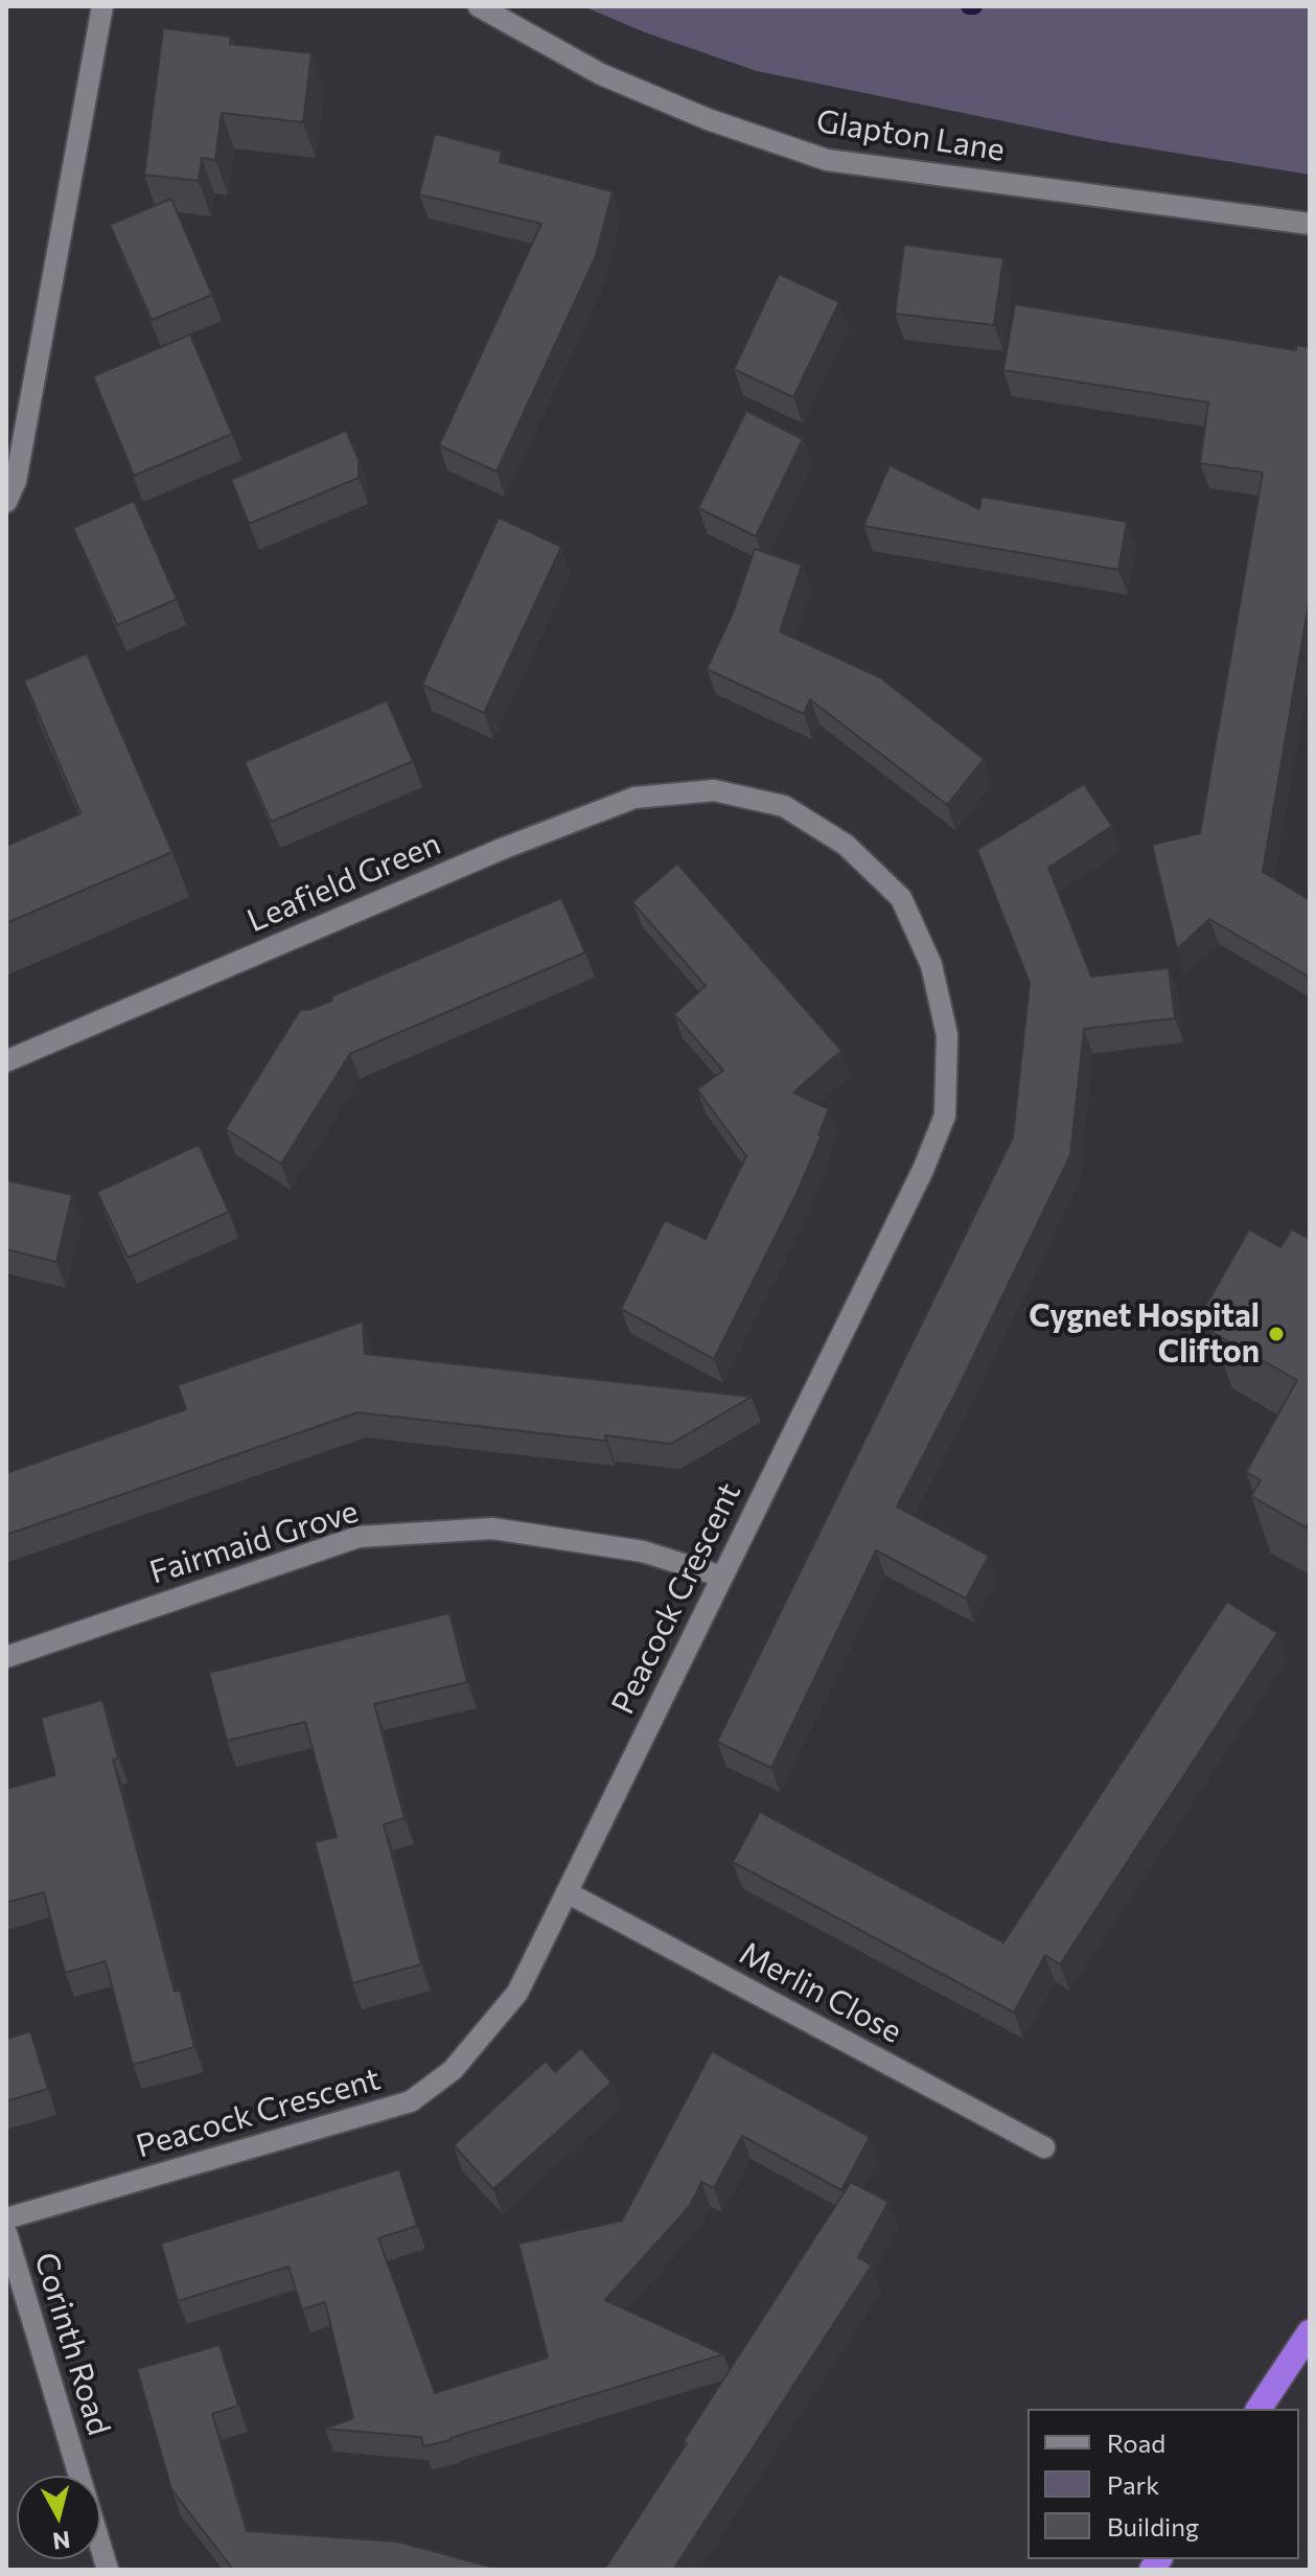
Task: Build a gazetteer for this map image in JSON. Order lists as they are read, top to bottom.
{
  "streets": {
    "street": [
      "Glapton Lane",
      "Leafield Green",
      "Fairmaid Grove",
      "Peacock Crescent",
      "Merlin Close",
      "Corinth Road"
    ]
  },
  "crossings": [
    ["Leafield Green", "Peacock Crescent"],
    ["Fairmaid Grove", "Peacock Crescent"],
    ["Peacock Crescent", "Merlin Close"]
  ],
  "places": ["Cygnet Hospital Clifton"],
  "legend": ["Road", "Park", "Building"],
  "north": "bottom"
}
